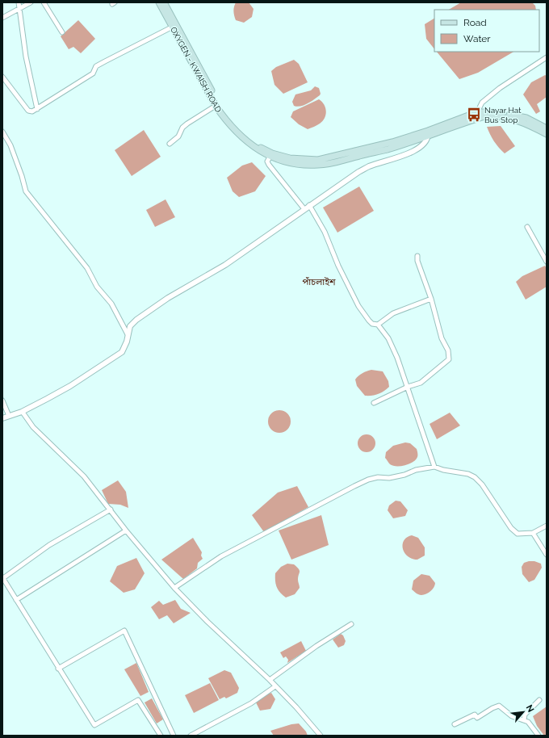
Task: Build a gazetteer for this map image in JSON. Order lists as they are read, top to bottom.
{
  "streets": {
    "main road": ["OXYGEN - KWAISH ROAD"]
  },
  "districts": ["পাঁচলাইশ"],
  "places": {
    "bus stop": ["Nayar Hat Bus Stop"]
  },
  "legend": ["Road", "Water"],
  "north": "top right"
}
